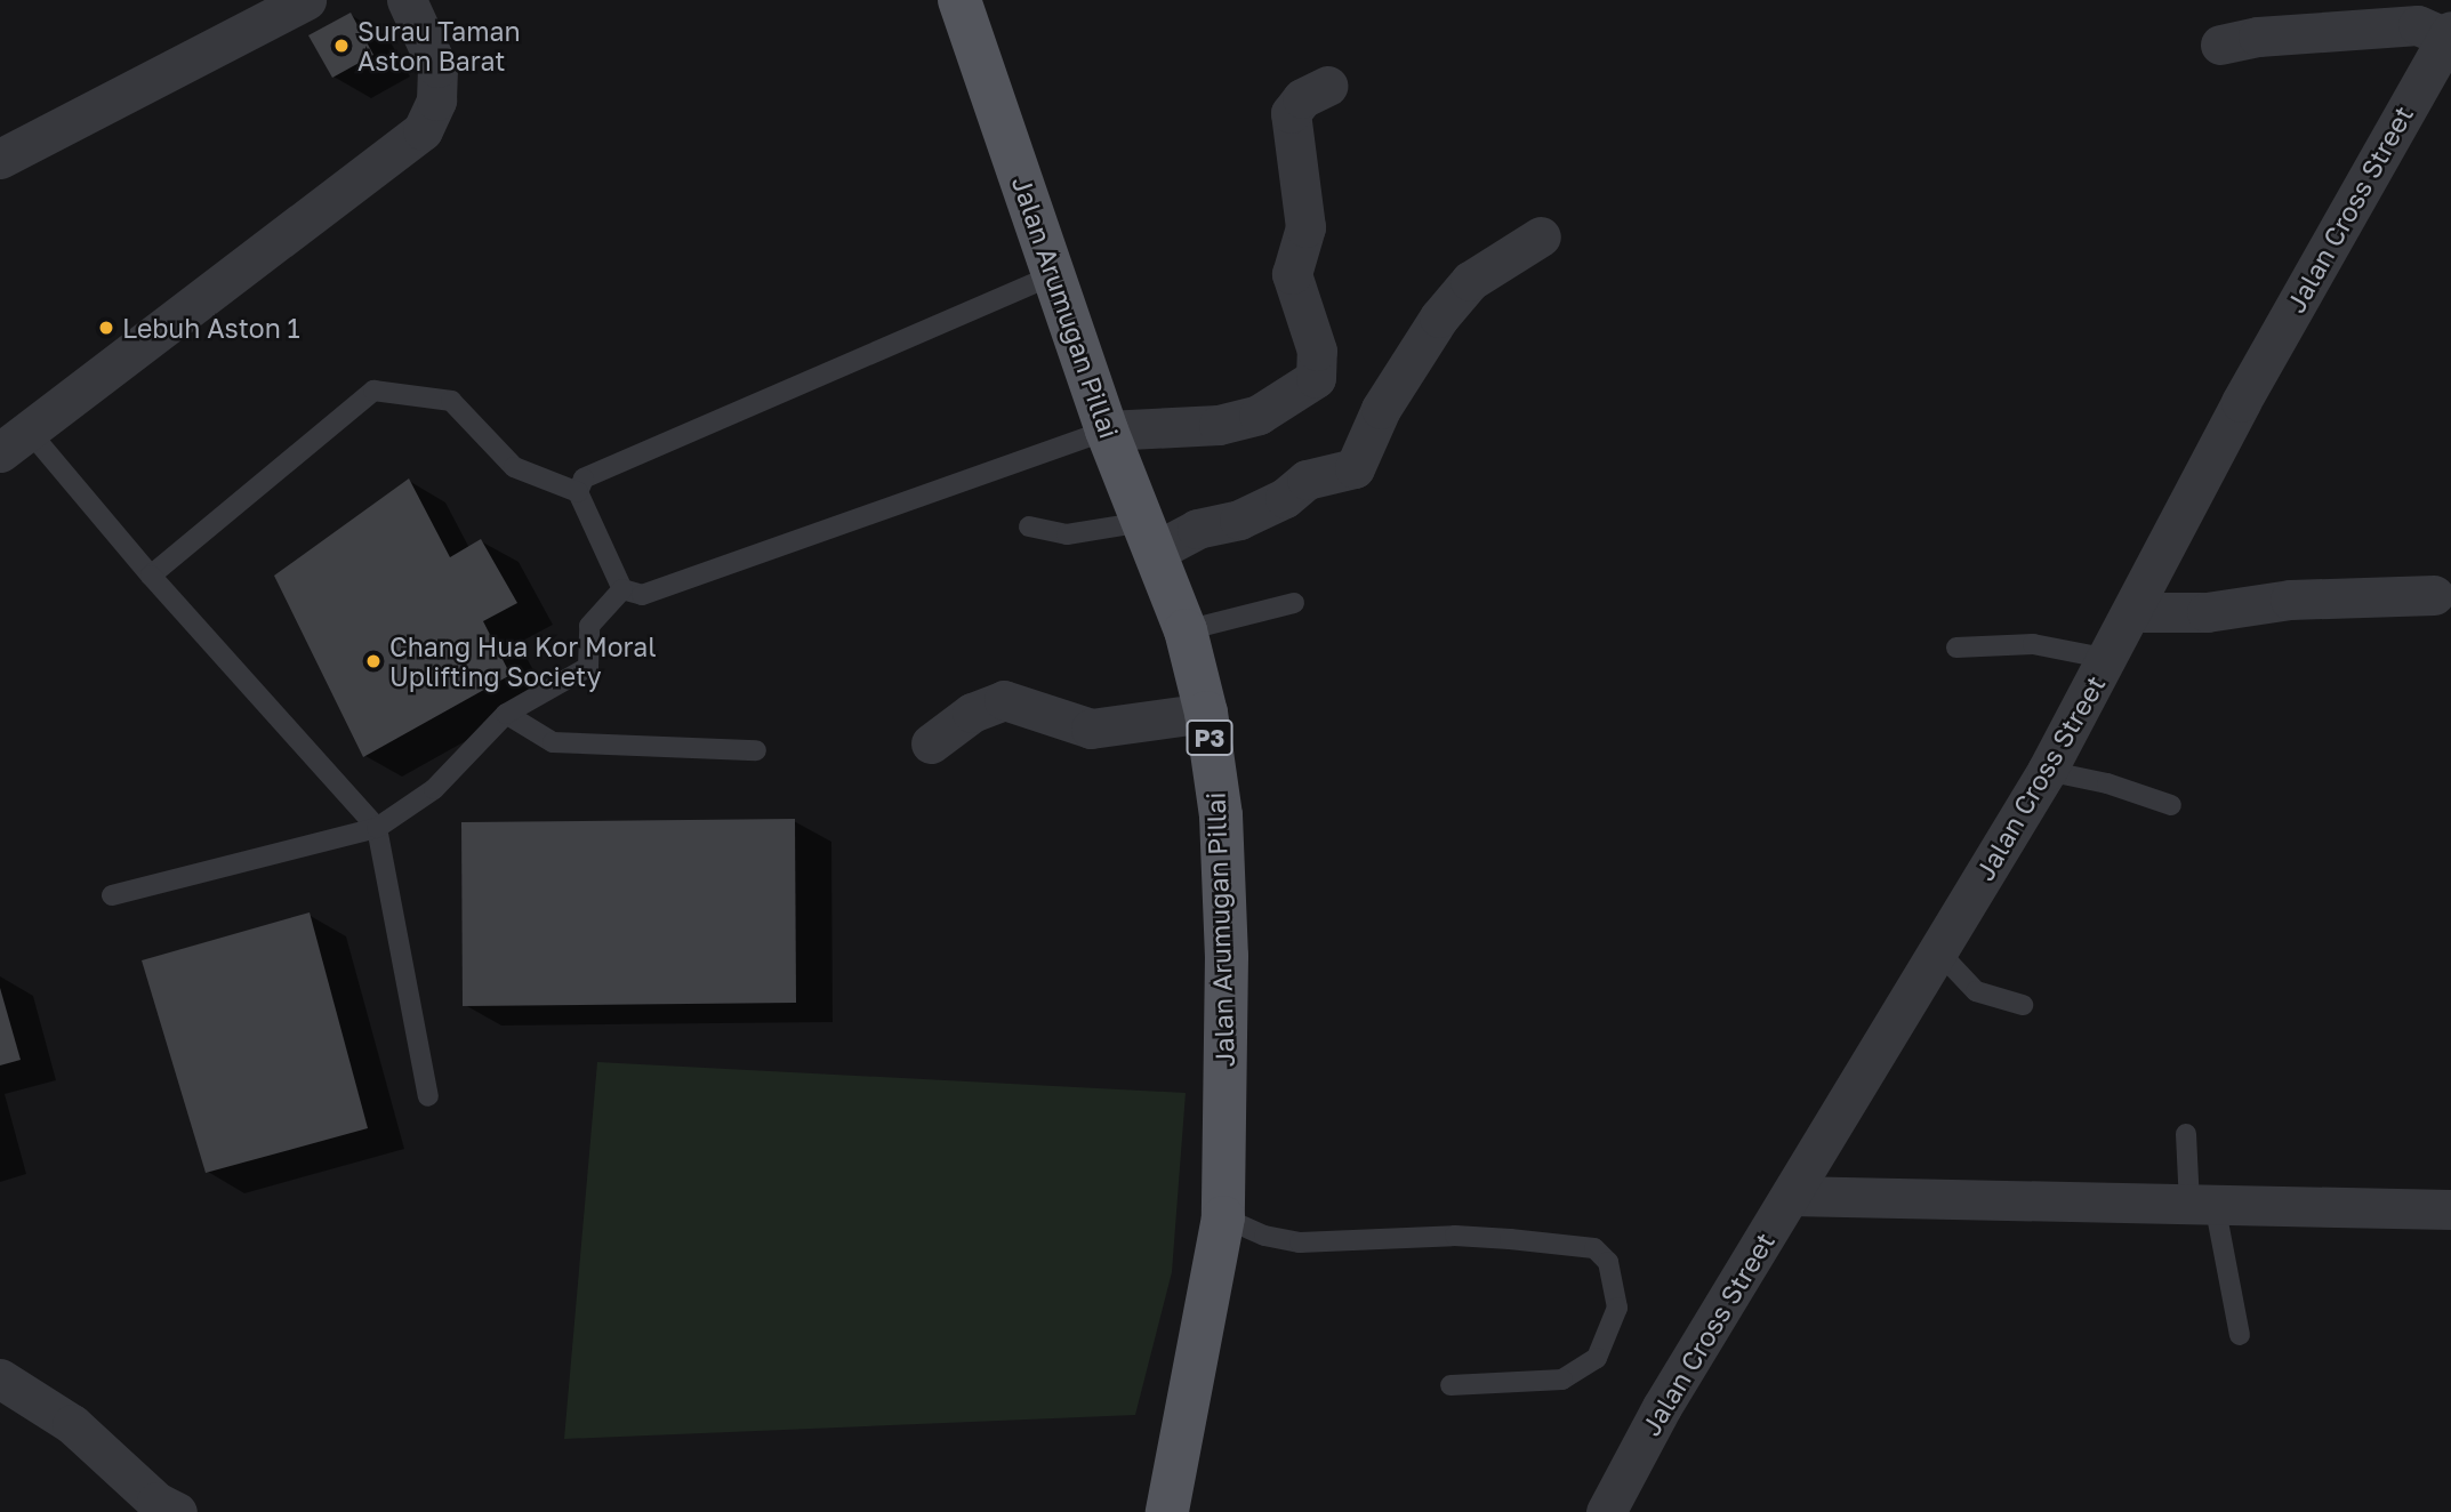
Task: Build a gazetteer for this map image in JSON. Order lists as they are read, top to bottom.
{
  "streets": {
    "main road": ["Jalan Arumugan Pillai", "P3"],
    "street": ["Jalan Cross Street"]
  },
  "places": ["Surau Taman Aston Barat", "Lebuh Aston 1", "Chang Hua Kor Moral Uplifting Society"]
}
